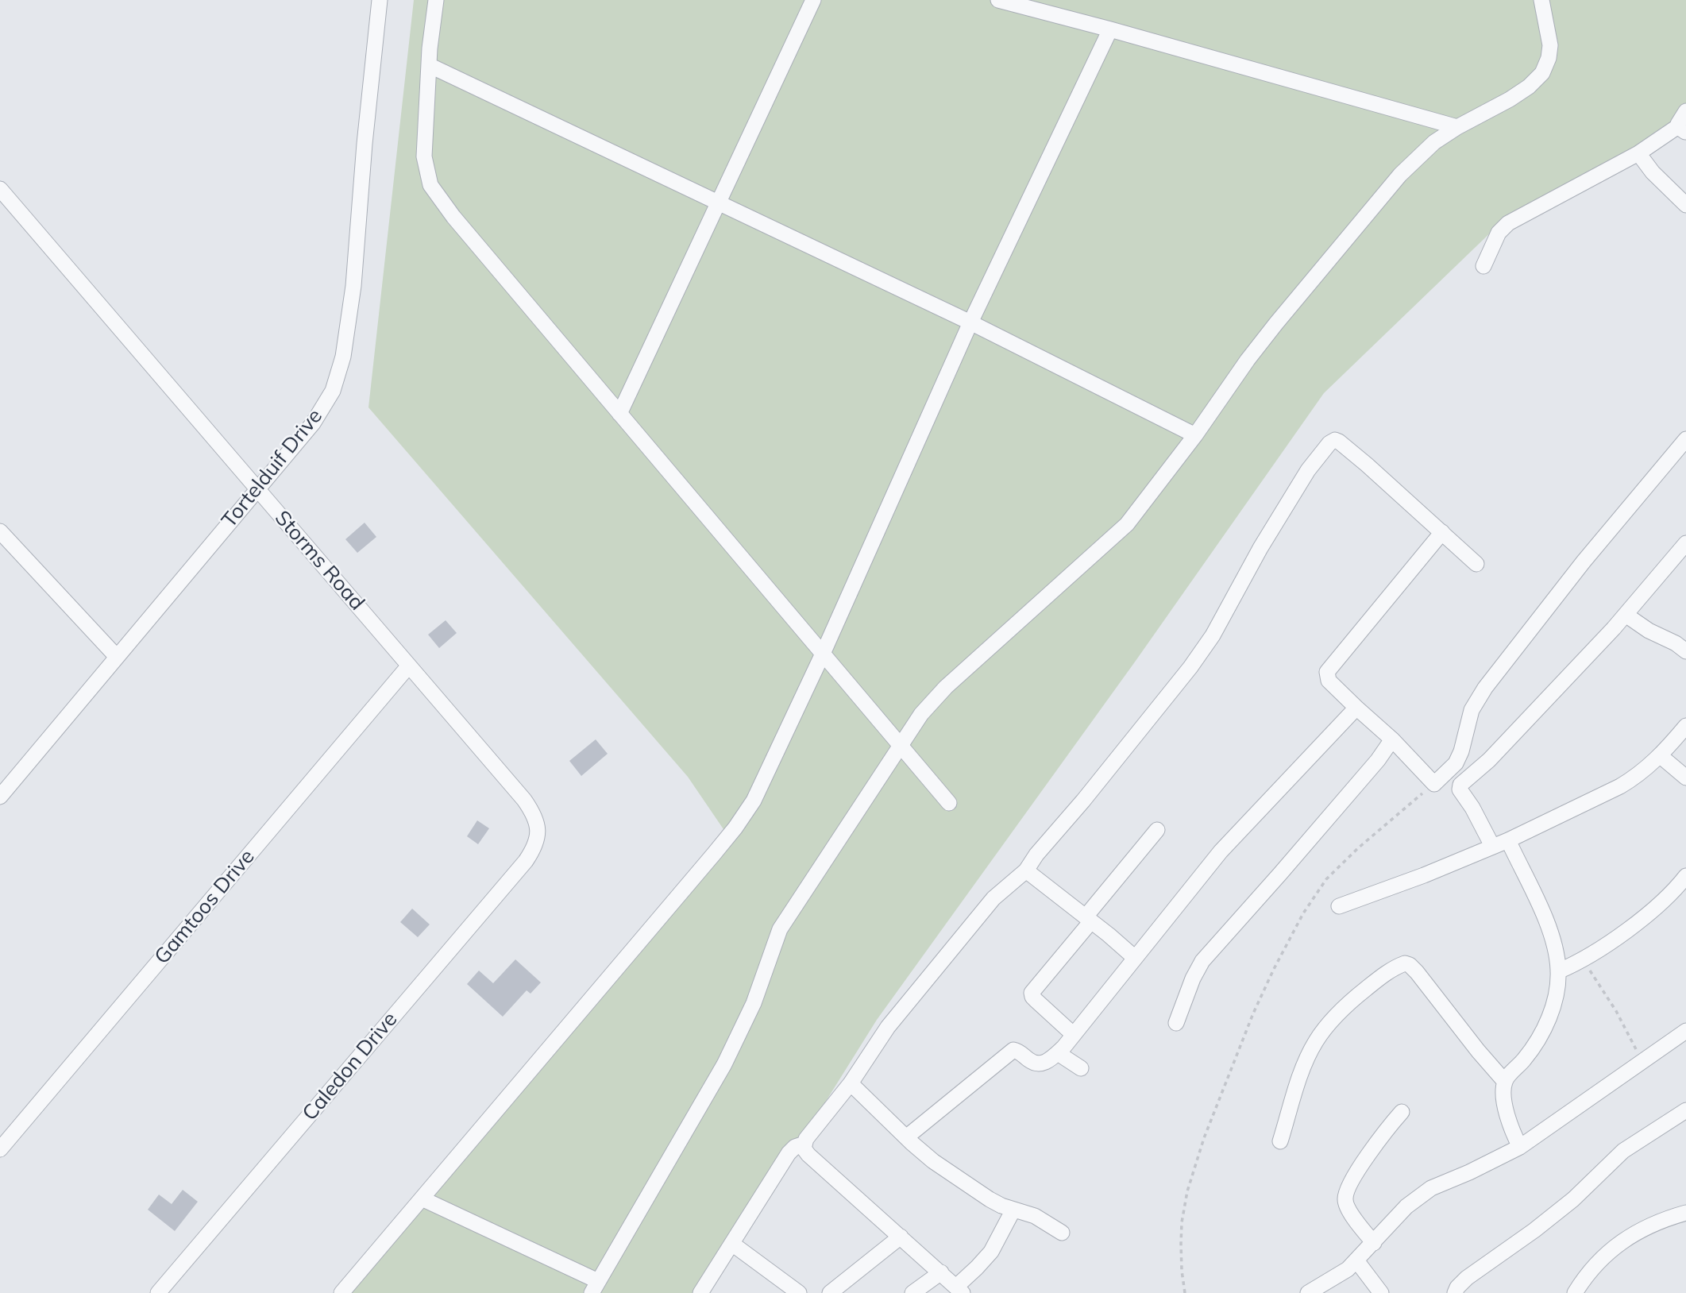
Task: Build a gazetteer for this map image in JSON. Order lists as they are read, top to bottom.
{
  "streets": {
    "street": [
      "Tortelduif Drive",
      "Storms Road",
      "Gamtoos Drive",
      "Caledon Drive"
    ]
  },
  "crossings": [
    ["Tortelduif Drive", "Storms Road"],
    ["Storms Road", "Gamtoos Drive"],
    ["Storms Road", "Caledon Drive"]
  ]
}
